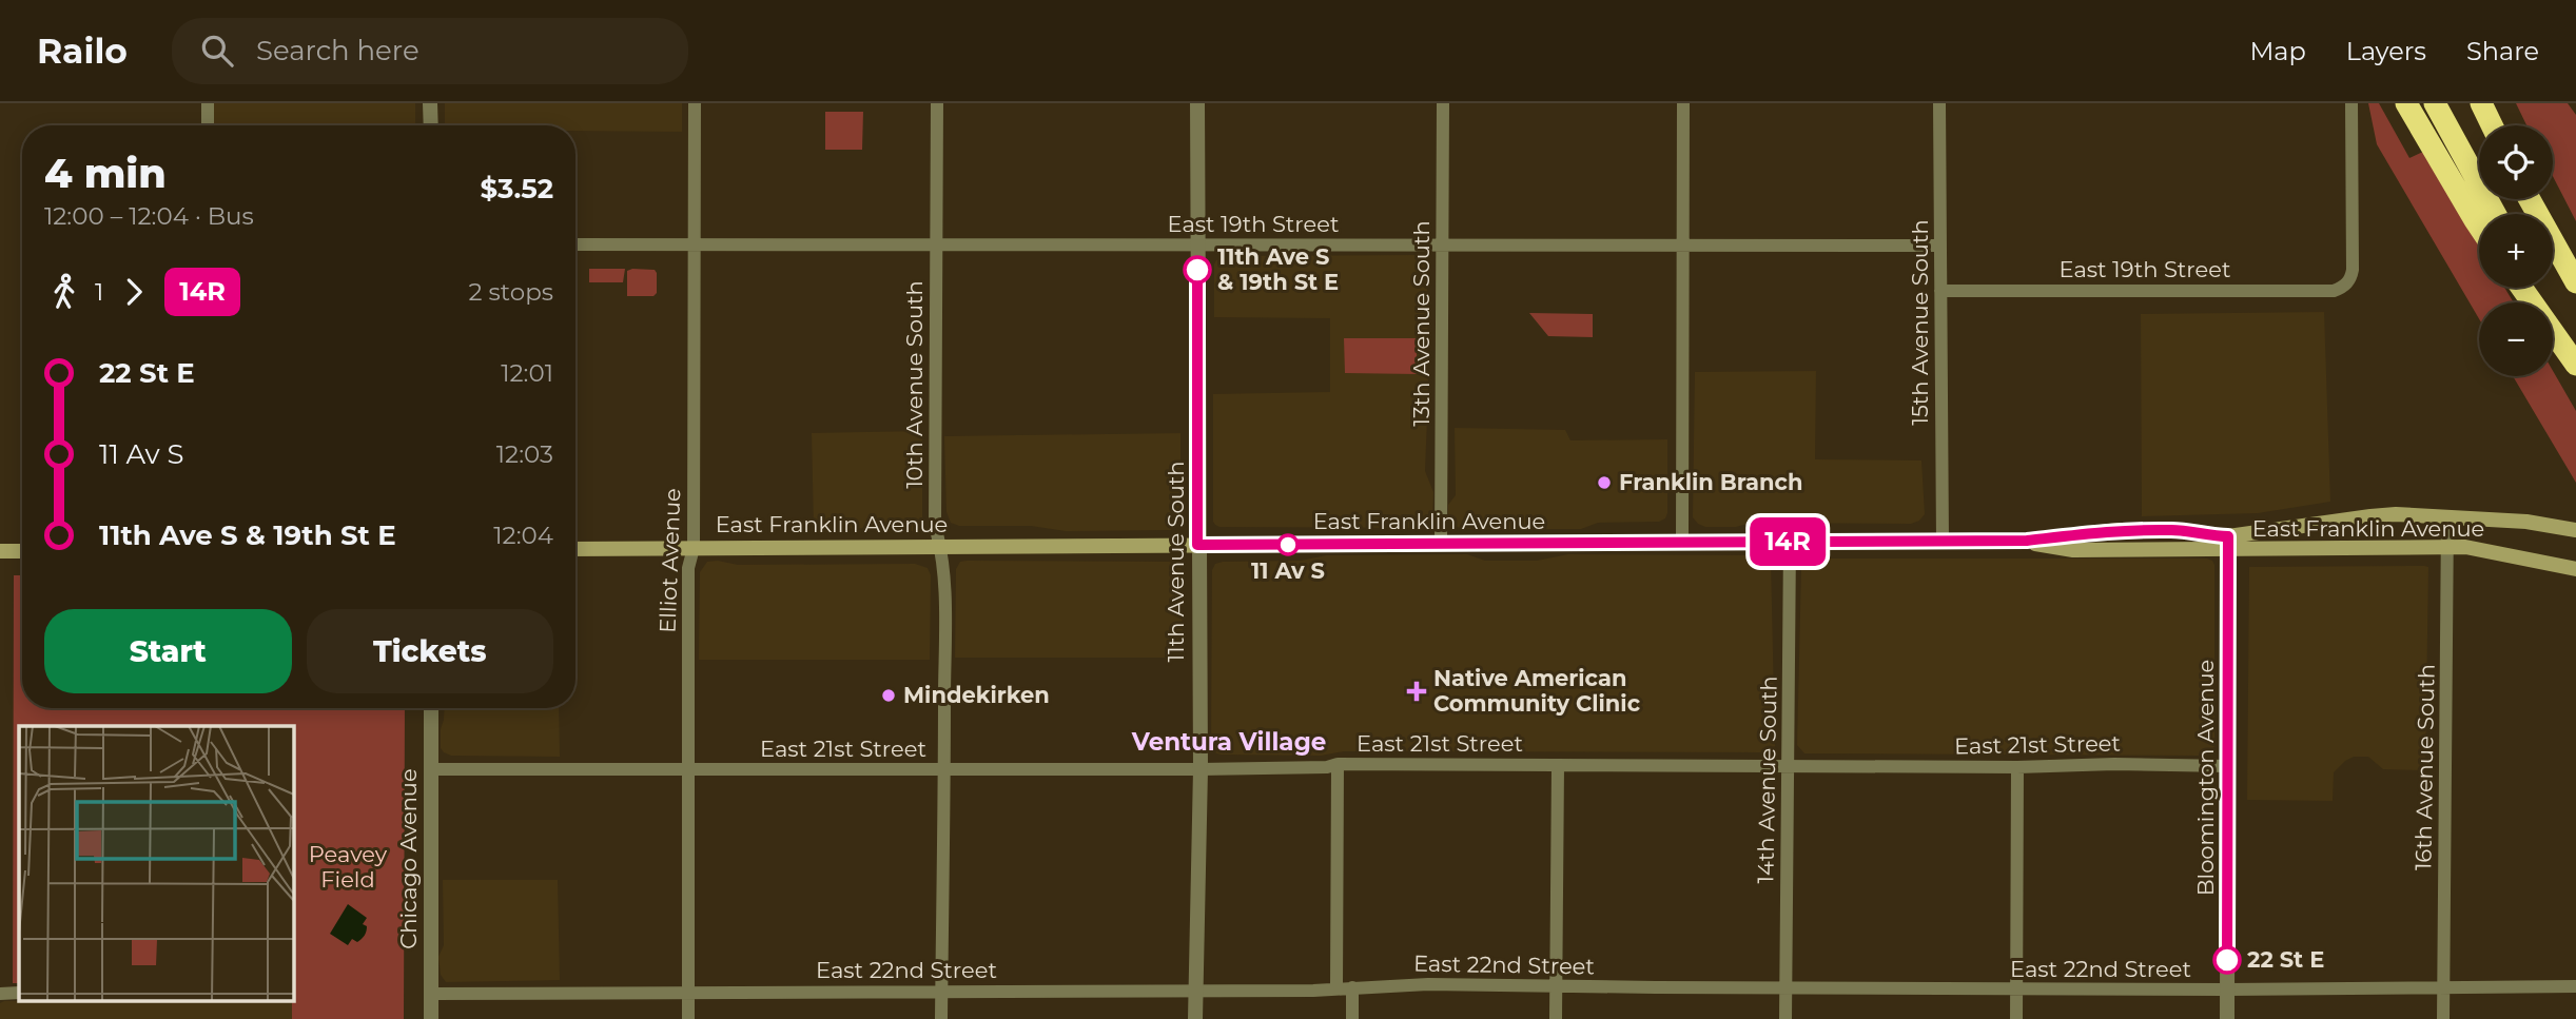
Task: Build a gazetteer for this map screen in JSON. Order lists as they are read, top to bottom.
{
  "streets": {
    "main road": ["East Franklin Avenue"],
    "street": [
      "East 19th Street",
      "15th Avenue South",
      "13th Avenue South",
      "10th Avenue South",
      "Elliot Avenue",
      "11th Avenue South",
      "East 21st Street",
      "16th Avenue South",
      "Bloomington Avenue",
      "14th Avenue South",
      "Chicago Avenue",
      "East 22nd Street"
    ]
  },
  "crossings": [
    ["East 19th Street", "15th Avenue South"],
    ["East 19th Street", "13th Avenue South"],
    ["East 19th Street", "10th Avenue South"],
    ["East 19th Street", "Elliot Avenue"],
    ["East 19th Street", "11th Avenue South"],
    ["15th Avenue South", "East Franklin Avenue"],
    ["13th Avenue South", "East Franklin Avenue"],
    ["10th Avenue South", "East Franklin Avenue"],
    ["10th Avenue South", "East 21st Street"],
    ["10th Avenue South", "East 22nd Street"],
    ["East Franklin Avenue", "Elliot Avenue"],
    ["East Franklin Avenue", "11th Avenue South"],
    ["East Franklin Avenue", "16th Avenue South"],
    ["East Franklin Avenue", "Bloomington Avenue"],
    ["East Franklin Avenue", "14th Avenue South"],
    ["Elliot Avenue", "East 21st Street"],
    ["Elliot Avenue", "East 22nd Street"],
    ["11th Avenue South", "East 21st Street"],
    ["11th Avenue South", "East 22nd Street"],
    ["East 21st Street", "Bloomington Avenue"],
    ["East 21st Street", "14th Avenue South"],
    ["East 21st Street", "Chicago Avenue"],
    ["16th Avenue South", "East 22nd Street"],
    ["Bloomington Avenue", "East 22nd Street"],
    ["14th Avenue South", "East 22nd Street"],
    ["Chicago Avenue", "East 22nd Street"]
  ],
  "districts": ["Ventura Village"],
  "parks": ["Peavey Field"],
  "places": {
    "other": [
      "11th Ave S & 19th St E",
      "Franklin Branch",
      "11 Av S",
      "Mindekirken",
      "22 St E"
    ],
    "health": ["Native American Community Clinic"]
  },
  "lines": ["bus line 14R"],
  "page": {
    "header": "Railo",
    "search": "Search here",
    "nav": ["Map", "Layers", "Share"],
    "on_map": "14R",
    "map_buttons": ["+", "−"],
    "heading": ["4 min", "12:00 – 12:04 · Bus", "$3.52"],
    "legs": ["1", "14R", "2 stops"],
    "list": [
      {
        "name": "22 St E",
        "value": "12:01"
      },
      {
        "name": "11 Av S",
        "value": "12:03"
      },
      {
        "name": "11th Ave S & 19th St E",
        "value": "12:04"
      }
    ],
    "buttons": ["Start", "Tickets"]
  }
}
